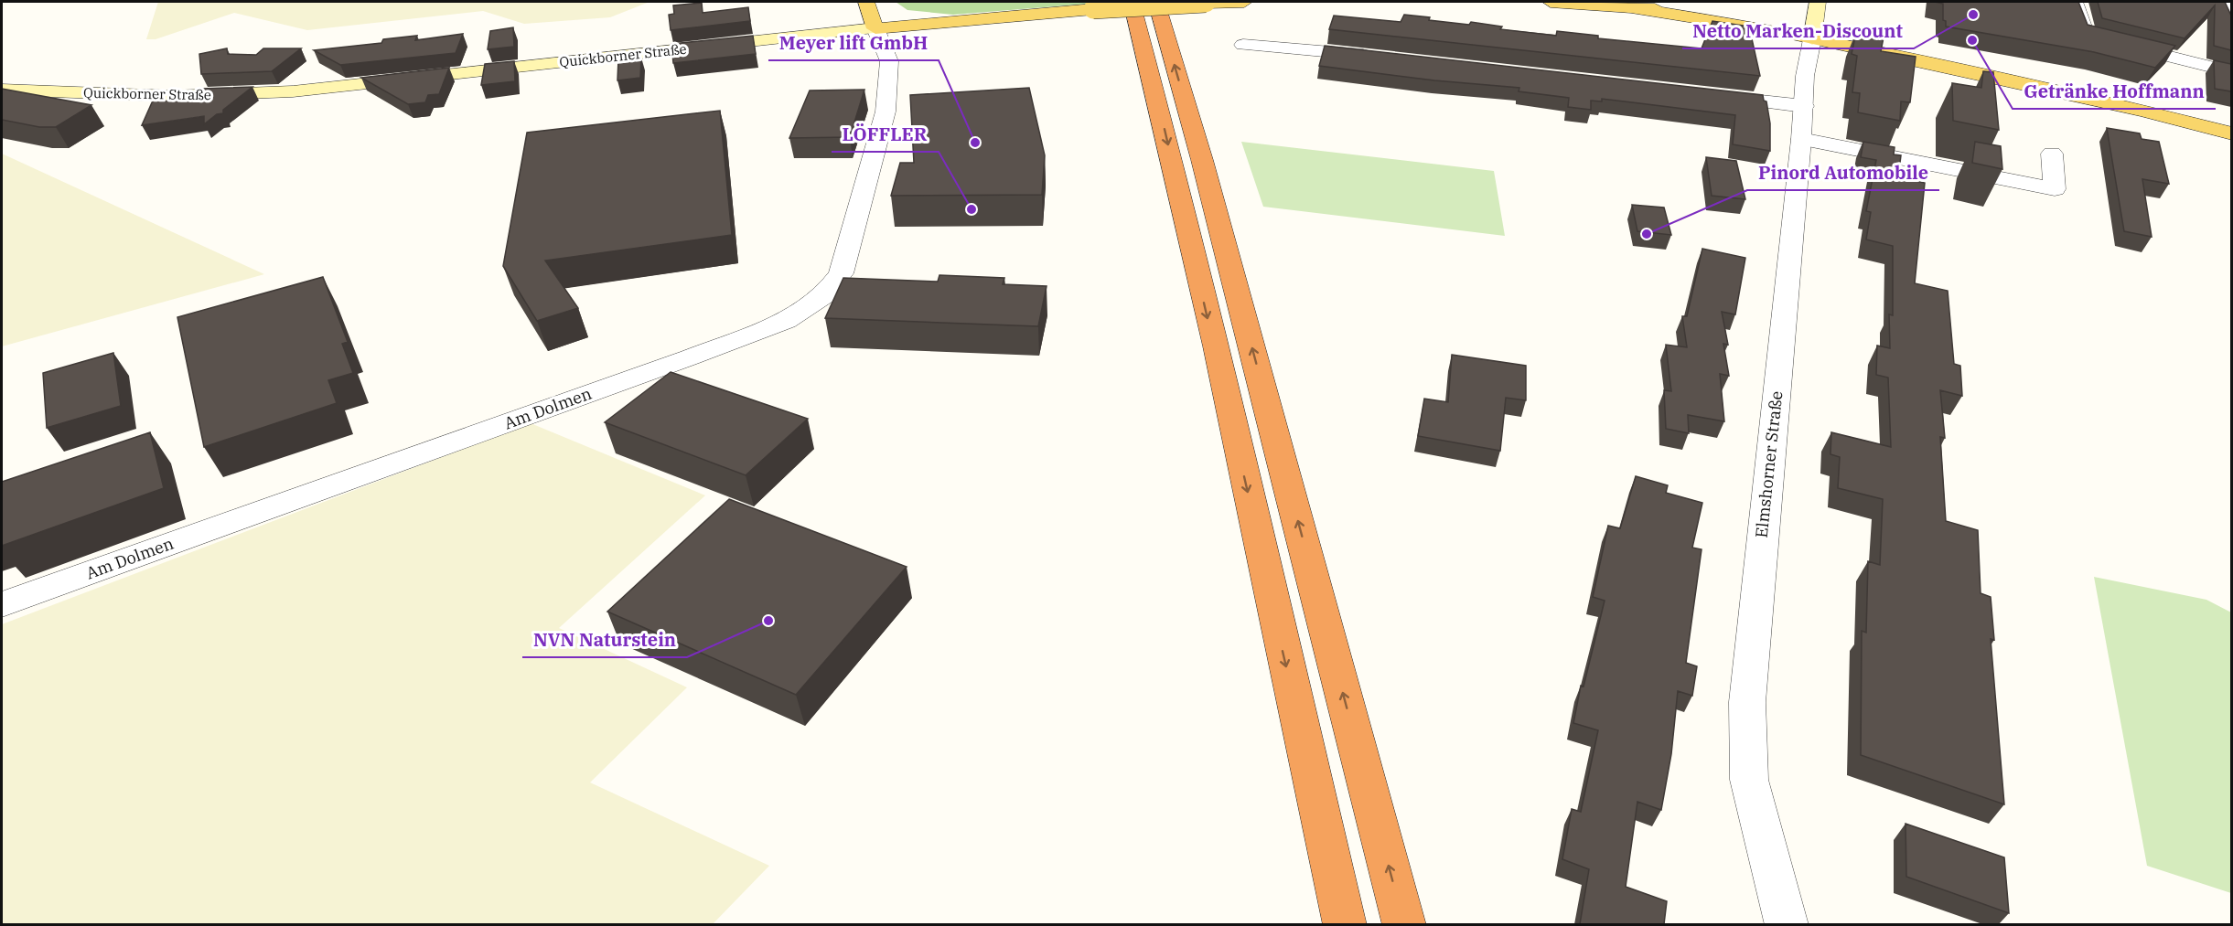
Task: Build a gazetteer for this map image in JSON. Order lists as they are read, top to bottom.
{
  "streets": {
    "main road": ["Quickborner Straße", "Elmshorner Straße"],
    "street": ["Am Dolmen"]
  },
  "crossings": [
    ["Quickborner Straße", "Am Dolmen"]
  ],
  "places": [
    "Netto Marken-Discount",
    "Getränke Hoffmann",
    "Meyer lift GmbH",
    "LÖFFLER",
    "Pinord Automobile",
    "NVN Naturstein"
  ]
}
